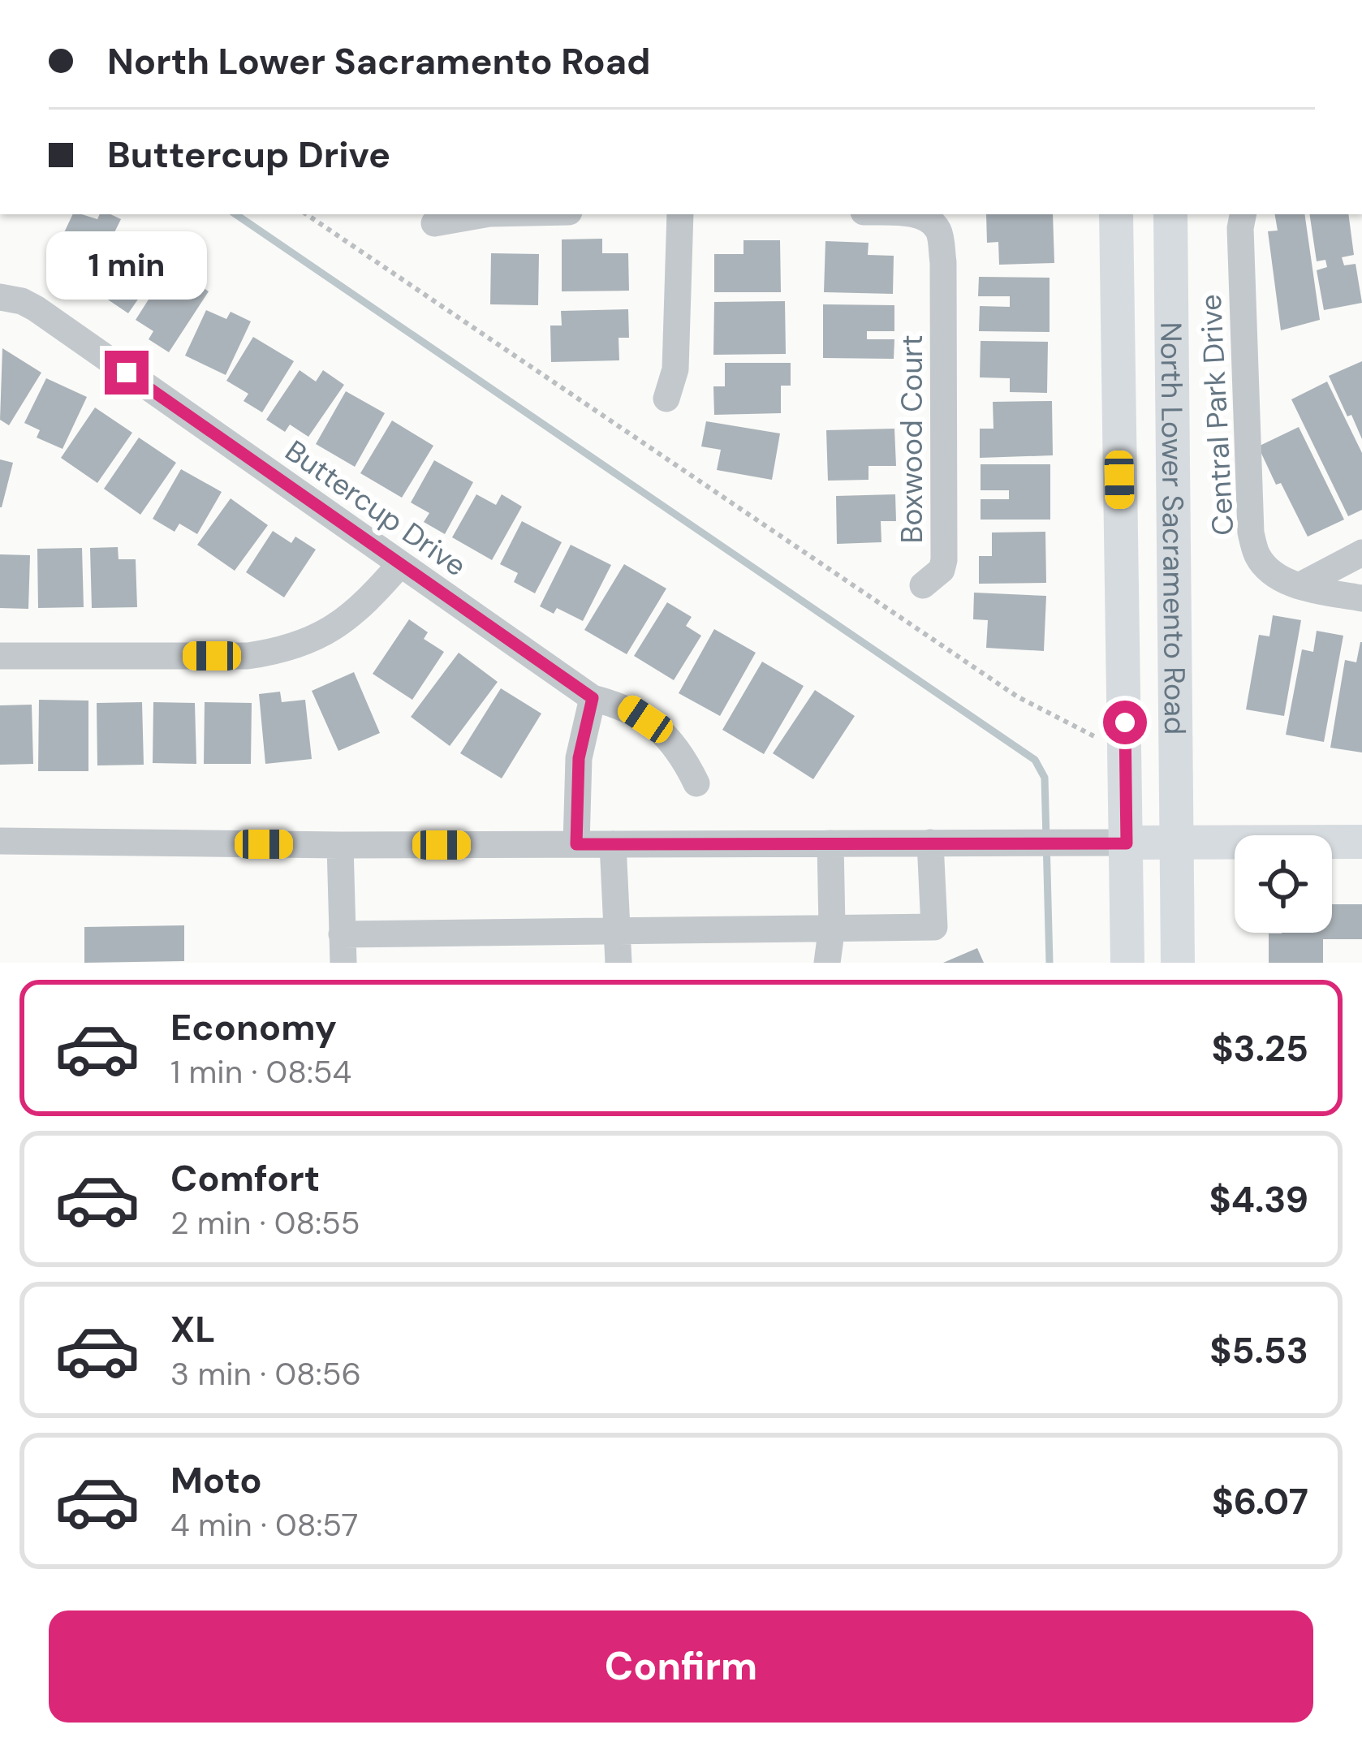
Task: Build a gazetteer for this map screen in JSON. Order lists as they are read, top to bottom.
{
  "streets": {
    "main road": ["North Lower Sacramento Road"],
    "street": ["Central Park Drive", "Boxwood Court", "Buttercup Drive"]
  },
  "page": {
    "banner": ["North Lower Sacramento Road", "Buttercup Drive"],
    "bubble": "1 min",
    "list": [
      {
        "name": "Economy",
        "note": "1 min · 08:54",
        "value": "$3.25"
      },
      {
        "name": "Comfort",
        "note": "2 min · 08:55",
        "value": "$4.39"
      },
      {
        "name": "XL",
        "note": "3 min · 08:56",
        "value": "$5.53"
      },
      {
        "name": "Moto",
        "note": "4 min · 08:57",
        "value": "$6.07"
      }
    ],
    "buttons": "Confirm"
  }
}
